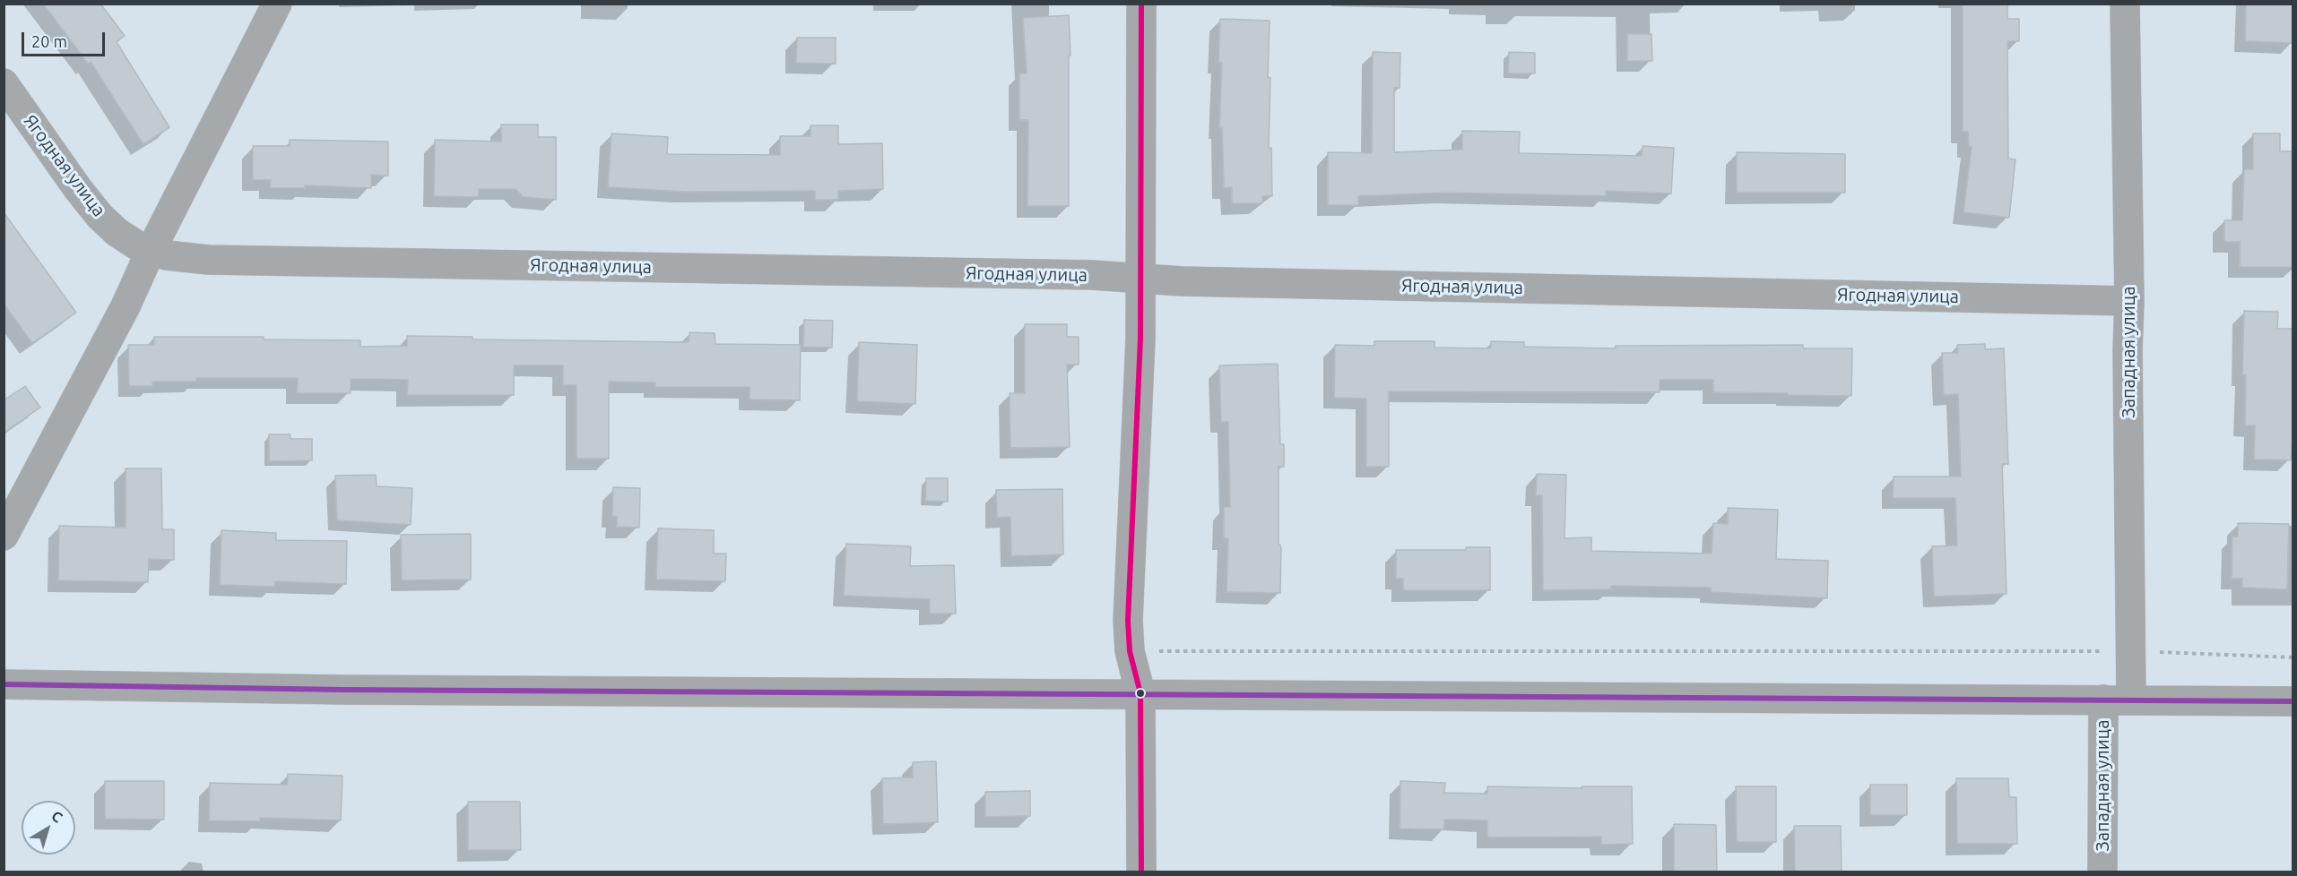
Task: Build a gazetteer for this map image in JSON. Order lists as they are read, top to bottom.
{
  "streets": {
    "street": ["Ягодная улица", "Западная улица"]
  },
  "crossings": [
    ["Ягодная улица", "Западная улица"]
  ],
  "scale_bar": "20 m",
  "north": "top right"
}
